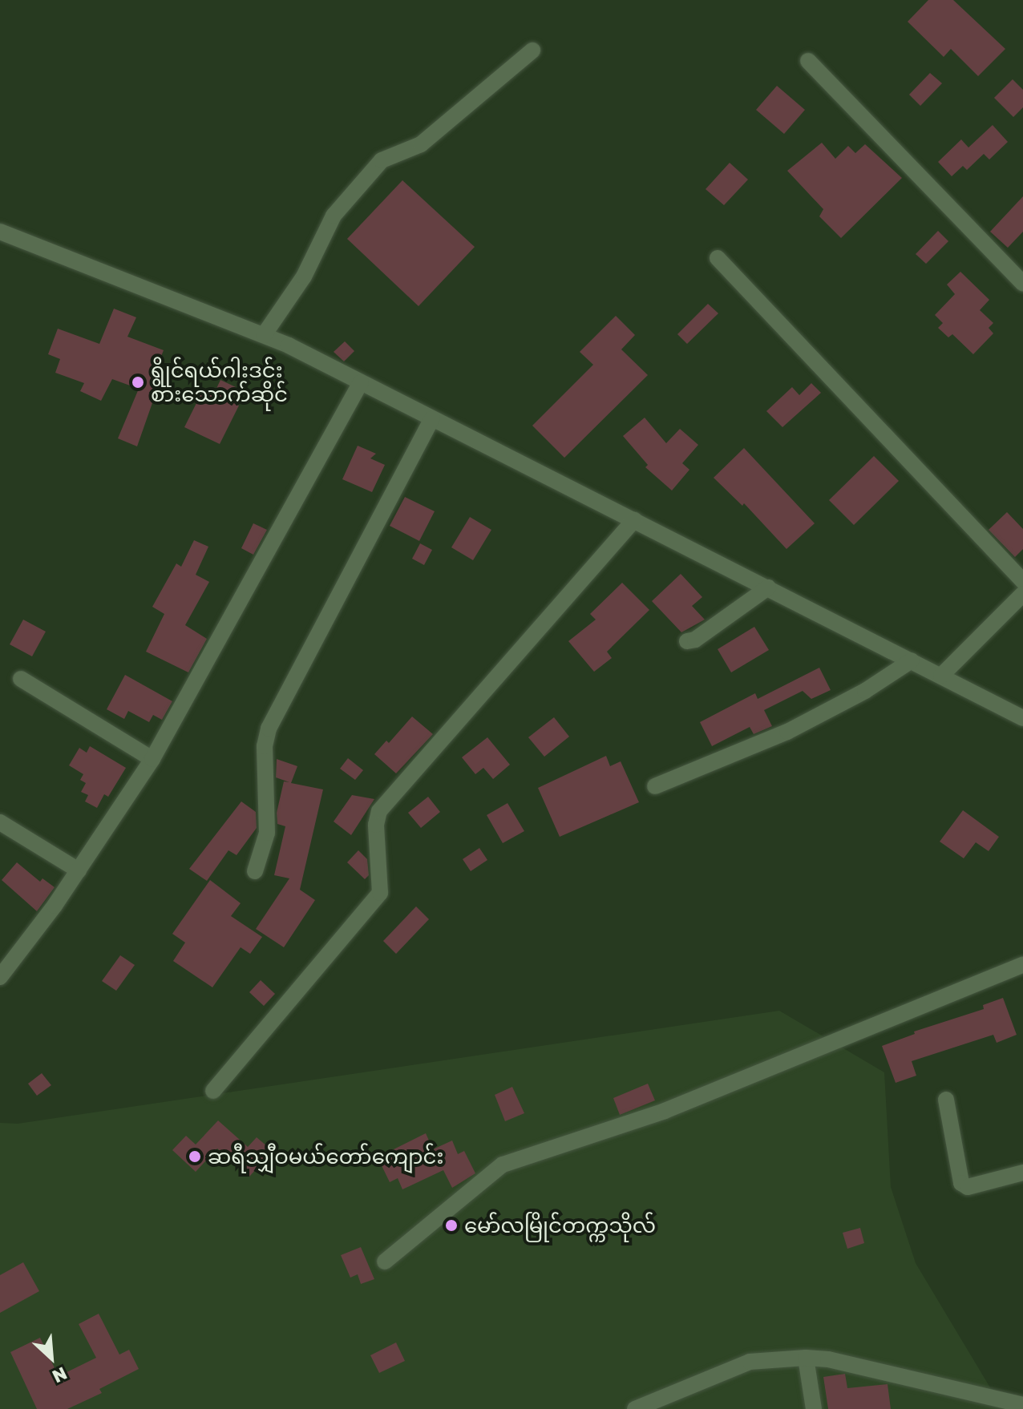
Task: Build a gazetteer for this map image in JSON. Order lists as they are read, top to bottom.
{
  "places": ["ရွိုင်ရယ်ဂါးဒင်း စားသောက်ဆိုင်", "ဆရီသျှီဝမယ်တော်ကျောင်း", "မော်လမြိုင်တက္ကသိုလ်"],
  "north": "bottom right"
}
